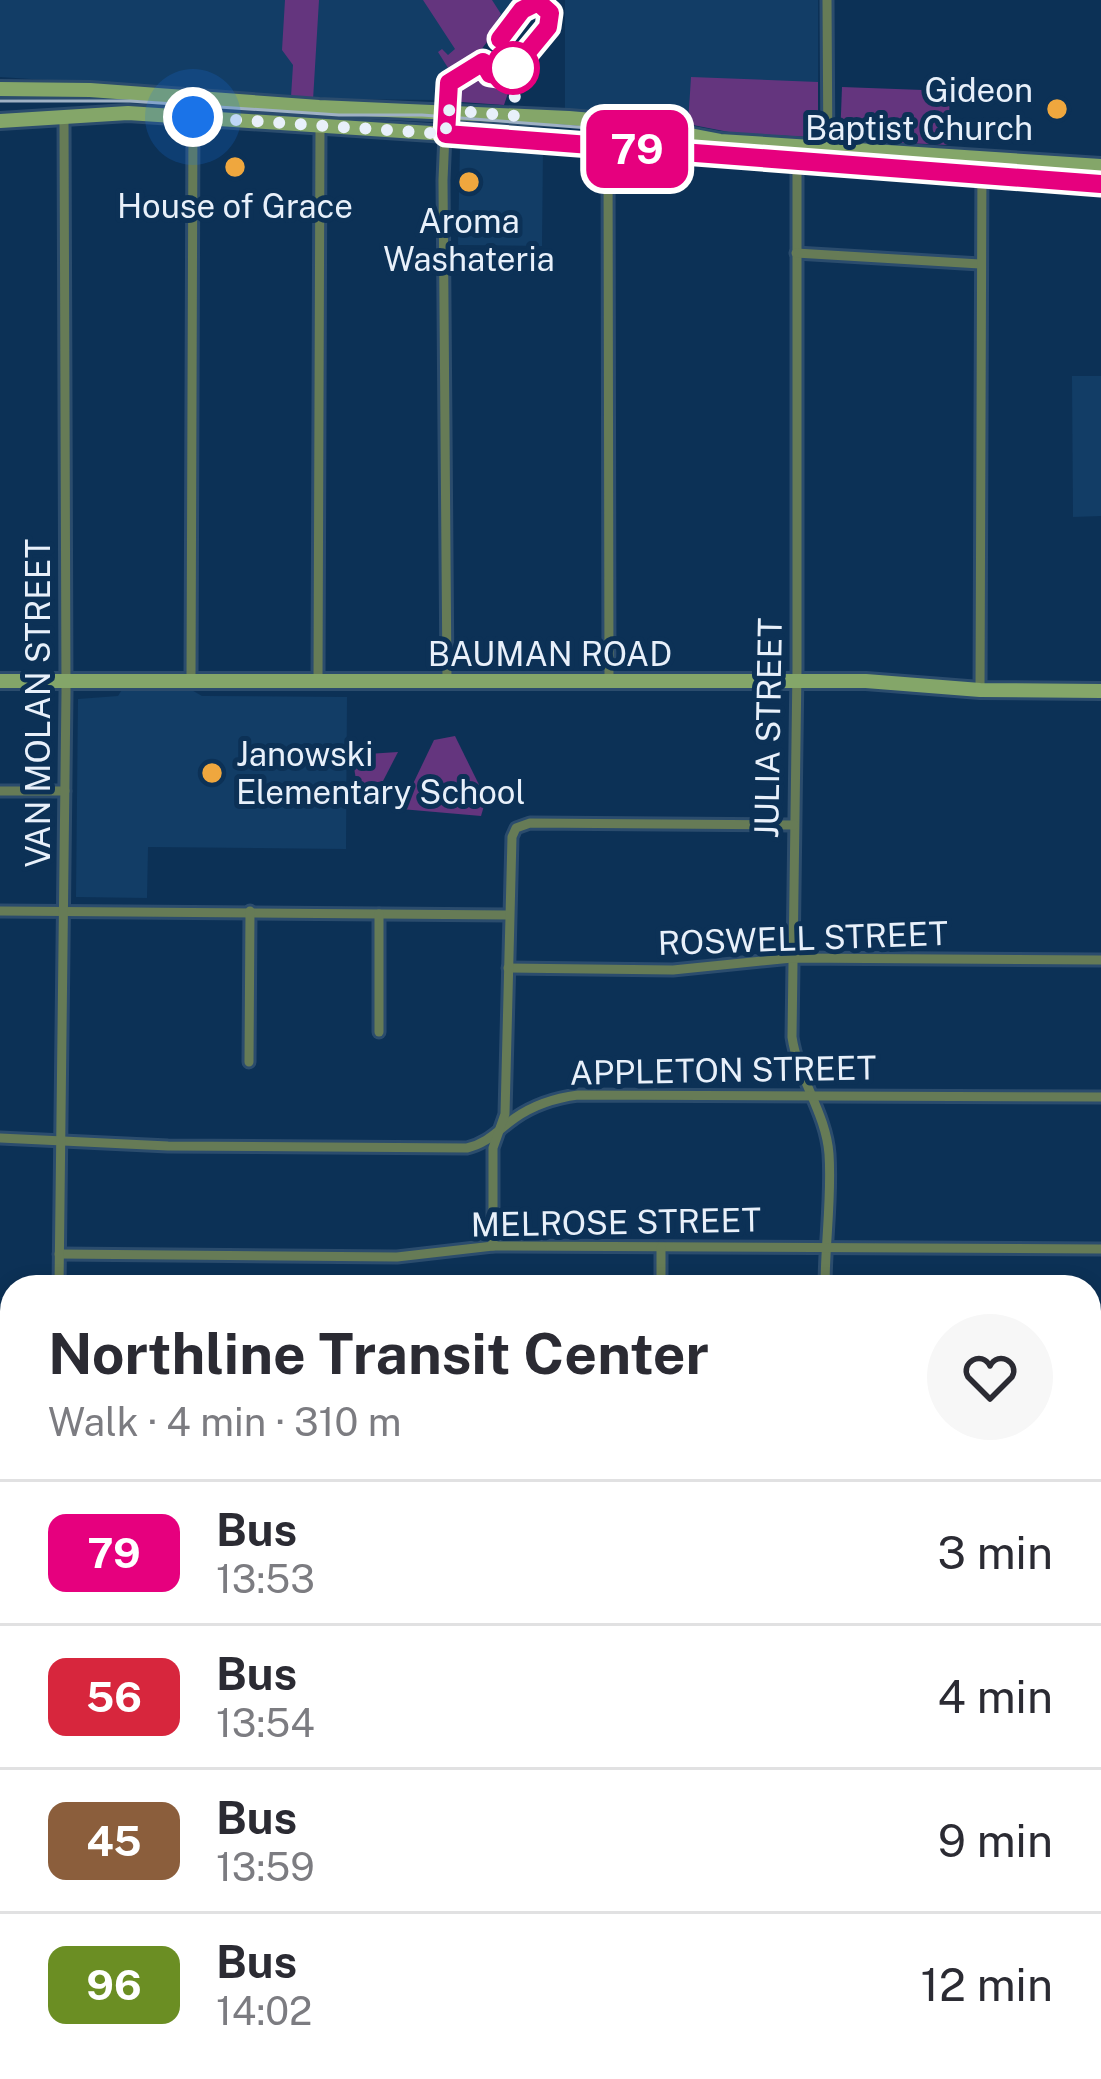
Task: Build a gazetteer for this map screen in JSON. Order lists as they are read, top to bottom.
{
  "streets": {
    "main road": ["BAUMAN ROAD"],
    "street": [
      "VAN MOLAN STREET",
      "JULIA STREET",
      "ROSWELL STREET",
      "APPLETON STREET",
      "MELROSE STREET"
    ]
  },
  "crossings": [
    ["BAUMAN ROAD", "VAN MOLAN STREET"],
    ["BAUMAN ROAD", "JULIA STREET"],
    ["VAN MOLAN STREET", "MELROSE STREET"],
    ["JULIA STREET", "ROSWELL STREET"],
    ["JULIA STREET", "APPLETON STREET"],
    ["JULIA STREET", "MELROSE STREET"]
  ],
  "places": [
    "Gideon Baptist Church",
    "House of Grace",
    "Aroma Washateria",
    "Janowski Elementary School"
  ],
  "lines": ["bus line 79"],
  "page": {
    "on_map": "79",
    "heading": ["Northline Transit Center", "Walk · 4 min · 310 m"],
    "list": [
      {
        "mark": "79",
        "name": "Bus",
        "note": "13:53",
        "value": "3 min"
      },
      {
        "mark": "56",
        "name": "Bus",
        "note": "13:54",
        "value": "4 min"
      },
      {
        "mark": "45",
        "name": "Bus",
        "note": "13:59",
        "value": "9 min"
      },
      {
        "mark": "96",
        "name": "Bus",
        "note": "14:02",
        "value": "12 min"
      }
    ]
  }
}
